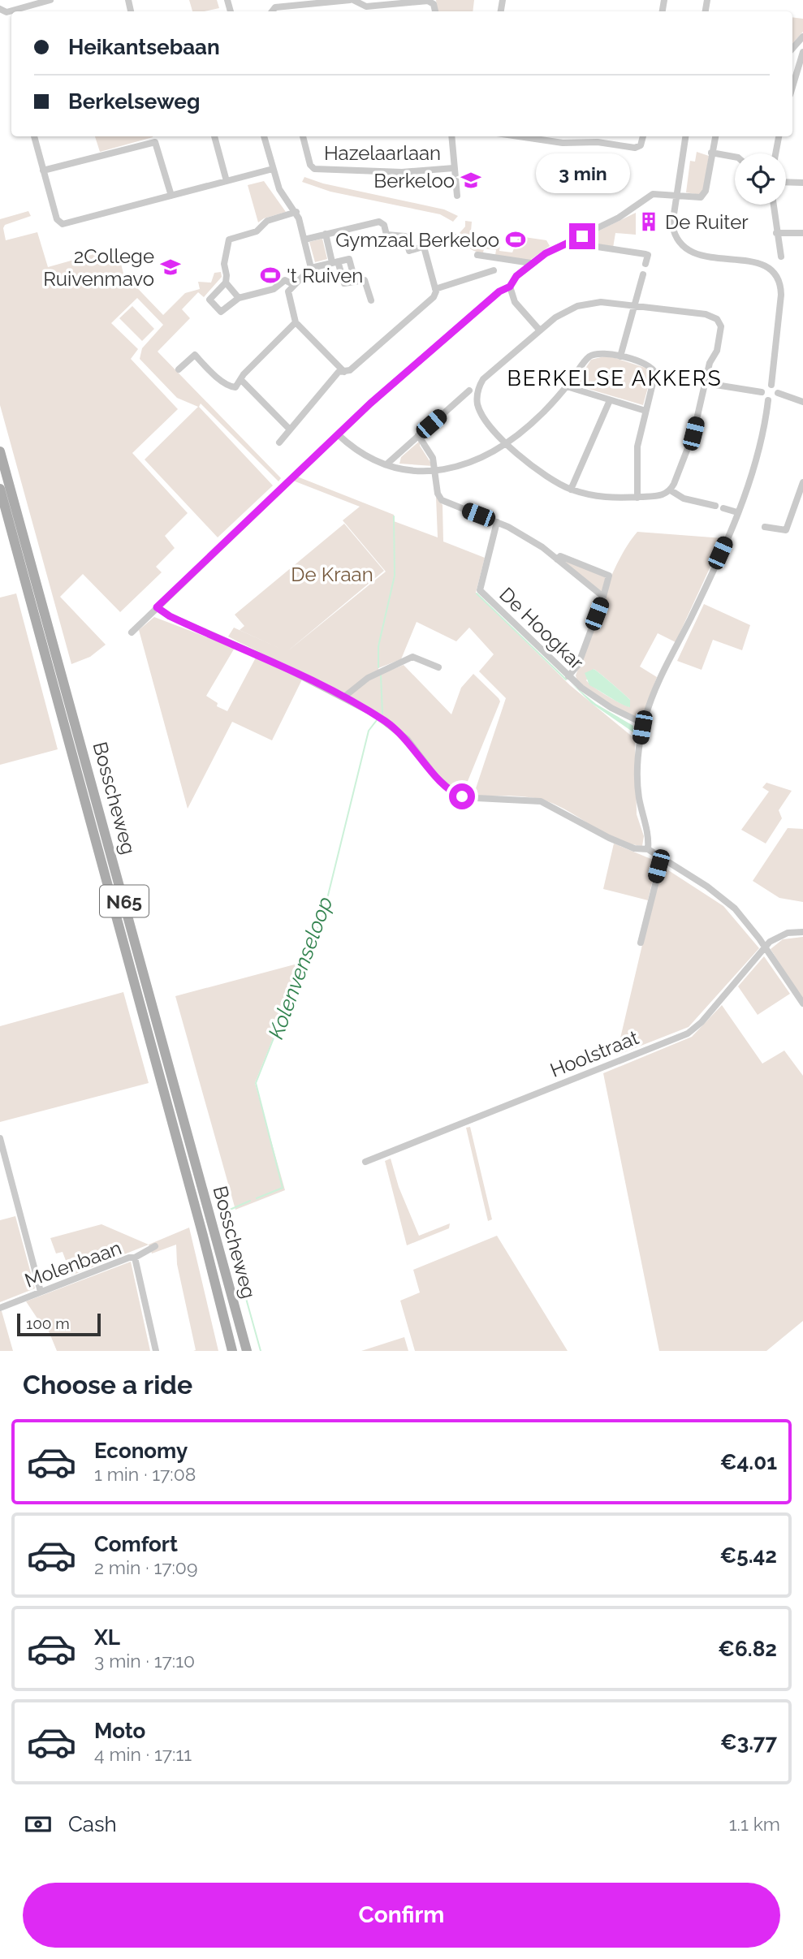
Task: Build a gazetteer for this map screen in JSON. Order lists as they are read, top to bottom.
{
  "streets": {
    "main road": ["Bosscheweg", "N65"],
    "street": [
      "Hazelaarlaan",
      "De Hoogkar",
      "Hoolstraat",
      "Molenbaan"
    ]
  },
  "districts": ["BERKELSE AKKERS"],
  "water": ["Kolenvenseloop"],
  "parks": ["De Kraan"],
  "places": {
    "school or university": ["Berkeloo", "2College Ruivenmavo"],
    "building": ["De Ruiter"],
    "sports": ["Gymzaal Berkeloo", "'t Ruiven"]
  },
  "scale_bar": "100 m",
  "page": {
    "banner": ["Heikantsebaan", "Berkelseweg"],
    "bubble": "3 min",
    "scale": "100 m",
    "heading": "Choose a ride",
    "list": [
      {
        "name": "Economy",
        "note": "1 min · 17:08",
        "value": "€4.01"
      },
      {
        "name": "Comfort",
        "note": "2 min · 17:09",
        "value": "€5.42"
      },
      {
        "name": "XL",
        "note": "3 min · 17:10",
        "value": "€6.82"
      },
      {
        "name": "Moto",
        "note": "4 min · 17:11",
        "value": "€3.77"
      }
    ],
    "pay": ["Cash", "1.1 km"],
    "buttons": "Confirm"
  }
}
